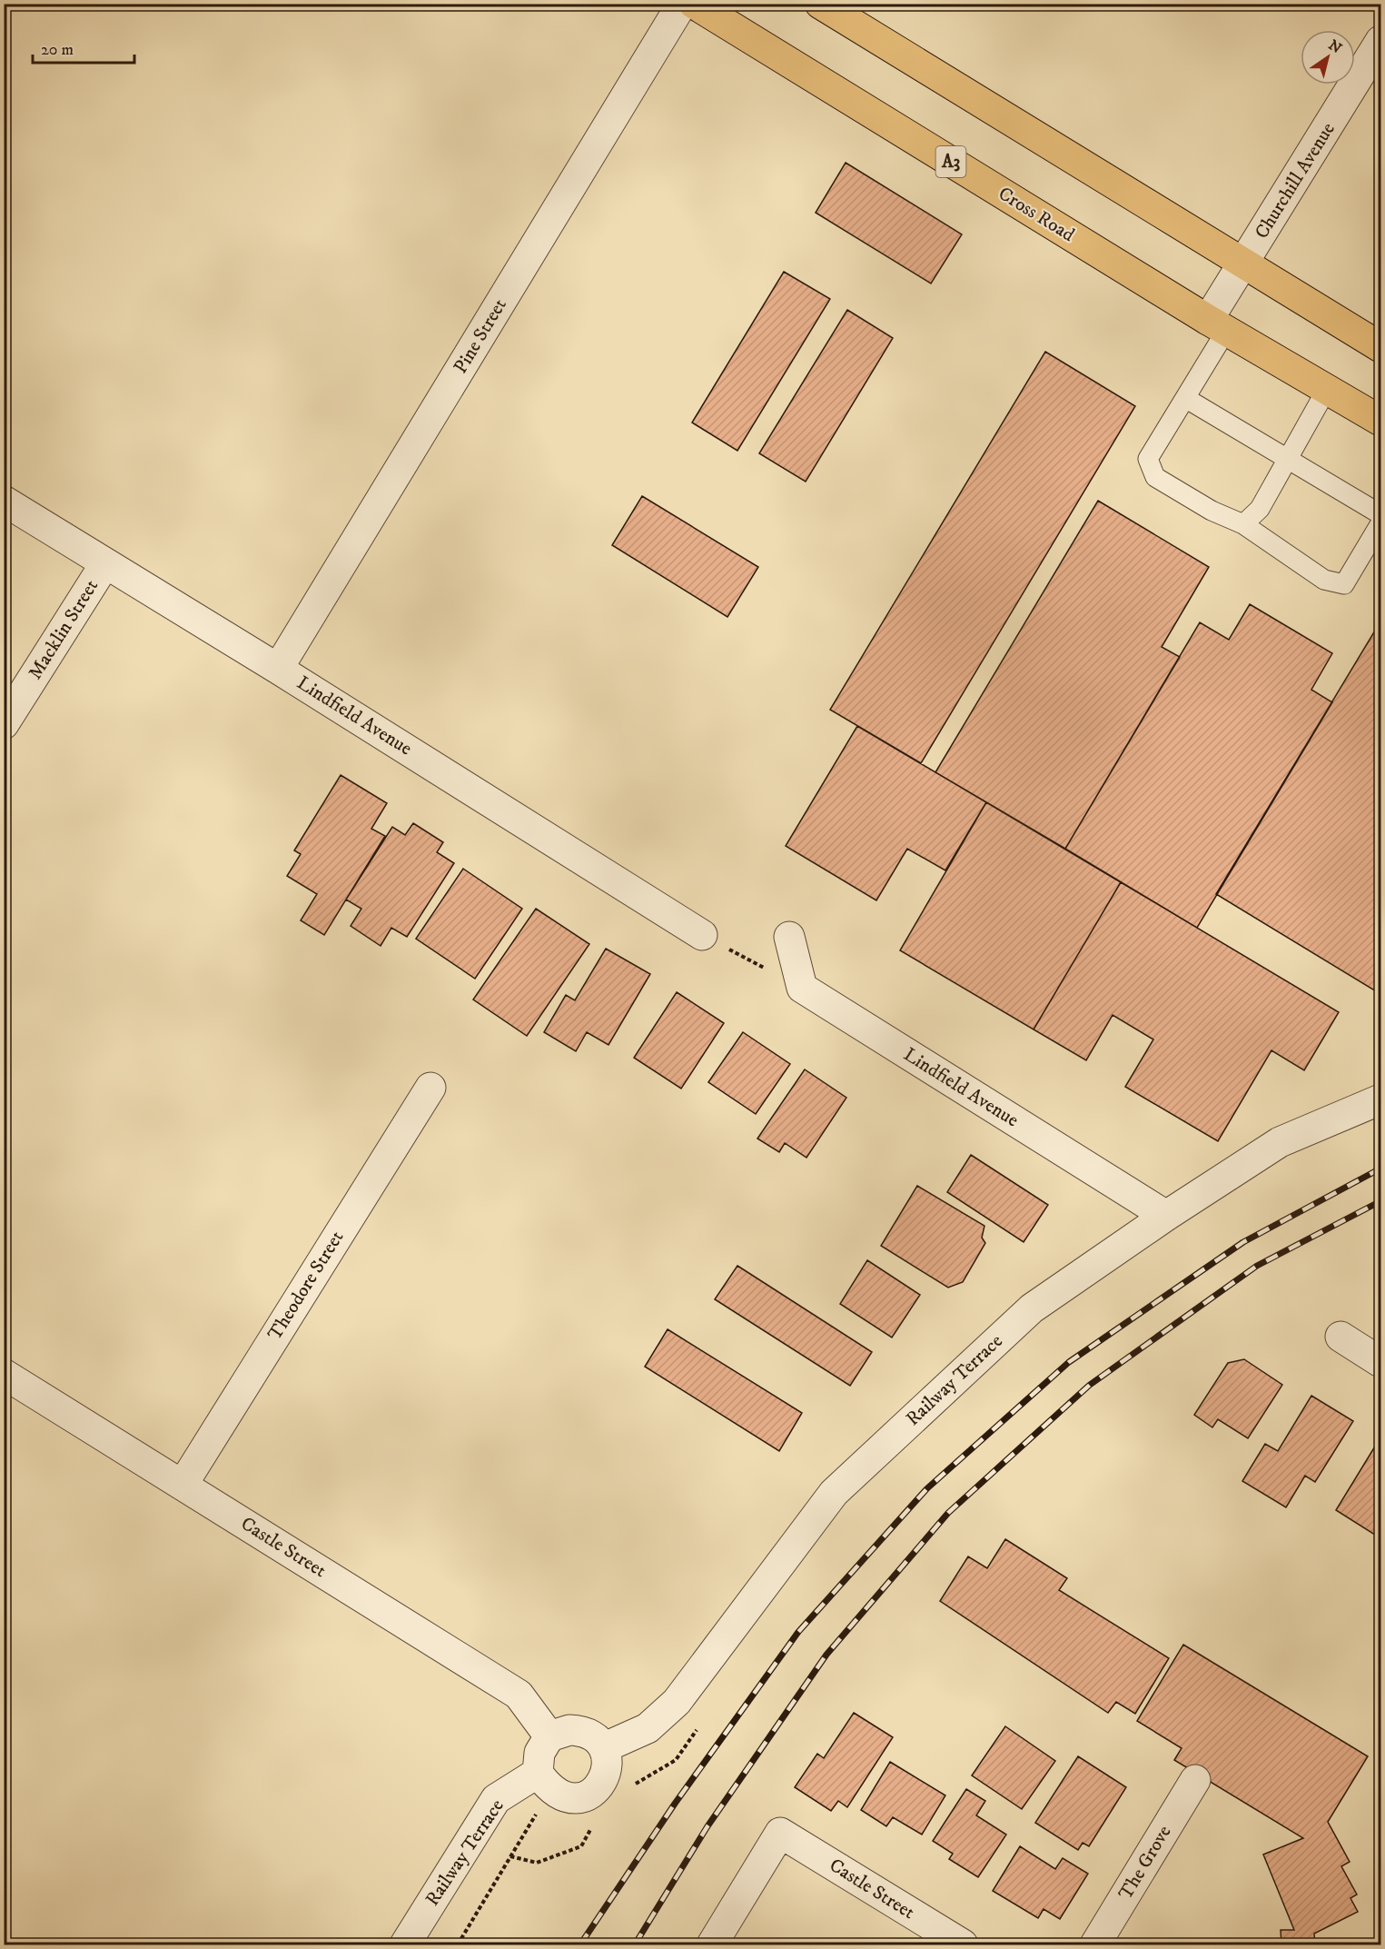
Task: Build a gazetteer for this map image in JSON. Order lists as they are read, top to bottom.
{
  "streets": {
    "highway": ["A3", "Cross Road"],
    "street": [
      "Churchill Avenue",
      "Pine Street",
      "Macklin Street",
      "Lindfield Avenue",
      "Theodore Street",
      "Railway Terrace",
      "Castle Street",
      "The Grove"
    ]
  },
  "crossings": [
    ["Churchill Avenue", "Cross Road"],
    ["Pine Street", "Lindfield Avenue"],
    ["Macklin Street", "Lindfield Avenue"],
    ["Lindfield Avenue", "Railway Terrace"],
    ["Theodore Street", "Castle Street"],
    ["Railway Terrace", "Castle Street"]
  ],
  "scale_bar": "20 m",
  "north": "top right"
}
